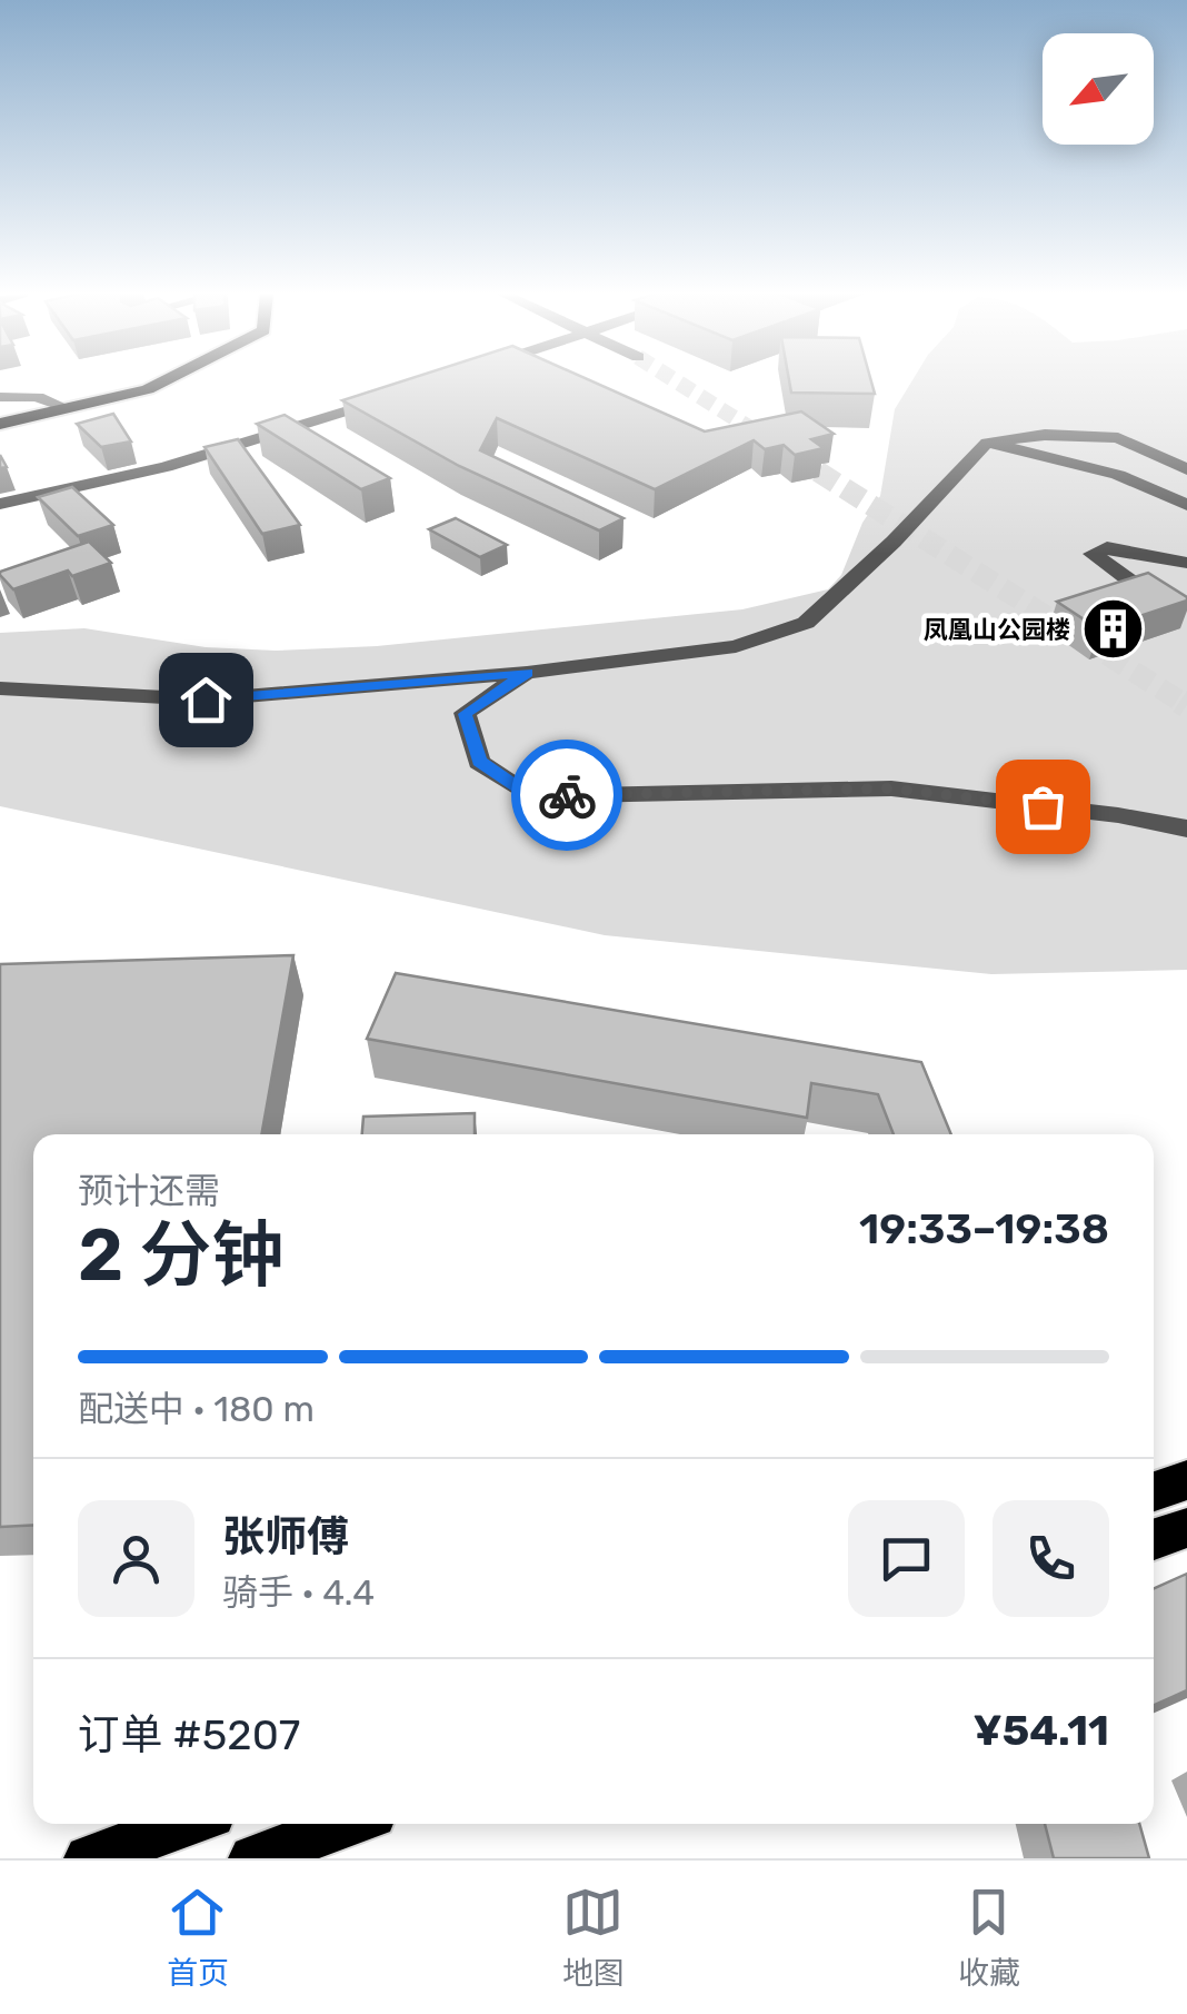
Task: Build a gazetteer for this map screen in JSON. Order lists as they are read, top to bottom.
{
  "places": {
    "building": ["凤凰山公园楼"]
  },
  "north": "bottom left",
  "page": {
    "heading": ["2 分钟", "预计还需", "19:33–19:38"],
    "panel": [
      "张师傅",
      "骑手 · 4.4",
      "订单 #5207",
      "¥54.11"
    ],
    "bar": "配送中 · 180 m",
    "tabs": ["首页", "地图", "收藏"]
  }
}
